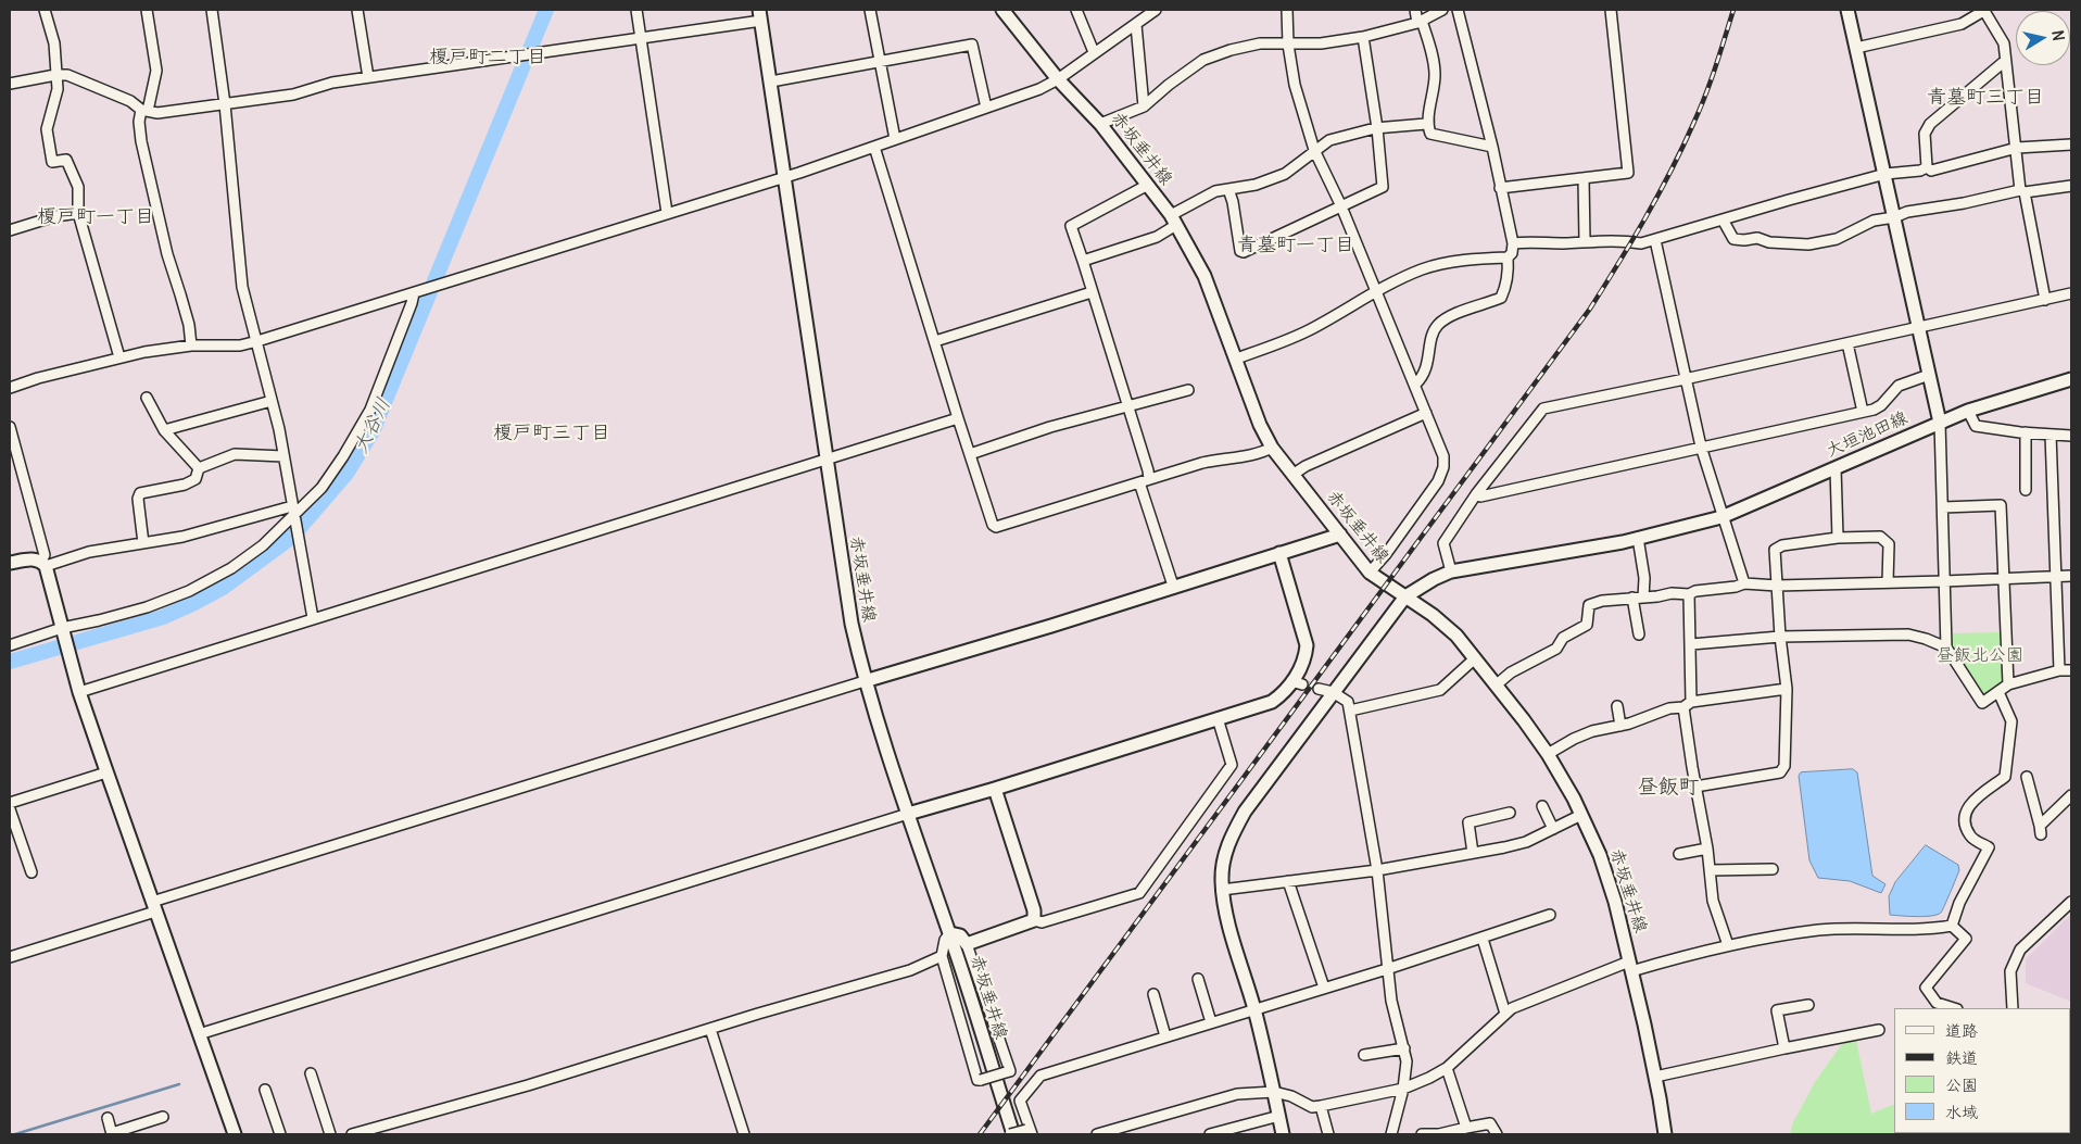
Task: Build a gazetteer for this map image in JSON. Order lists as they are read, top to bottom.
{
  "streets": {
    "main road": ["赤坂垂井線", "大垣池田線"]
  },
  "crossings": [
    ["赤坂垂井線", "大垣池田線"]
  ],
  "districts": [
    "榎戸町二丁目",
    "青墓町三丁目",
    "榎戸町一丁目",
    "青墓町一丁目",
    "榎戸町三丁目",
    "昼飯町"
  ],
  "water": ["大谷川"],
  "parks": ["昼飯北公園"],
  "legend": [
    "道路",
    "鉄道",
    "公園",
    "水域"
  ],
  "north": "right"
}
